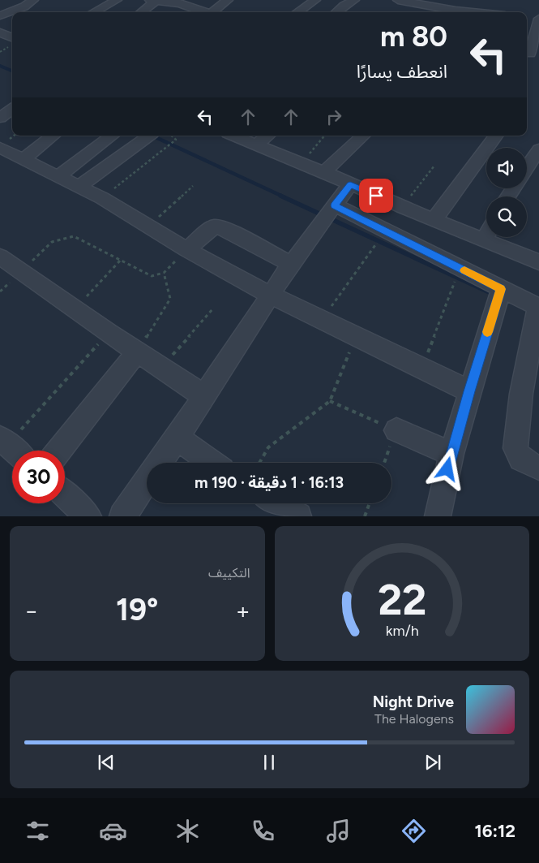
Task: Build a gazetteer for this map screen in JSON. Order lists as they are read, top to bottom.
{
  "page": {
    "turn": ["80 m", "انعطف يسارًا"],
    "limit": "30",
    "trip": "16:13 · 1 دقيقة · 190 m",
    "tile": "التكييف",
    "heat": ["−", "19°", "+"],
    "song": ["Night Drive", "The Halogens"],
    "tabs": "16:12",
    "gauge": ["22", "km/h"]
  }
}
